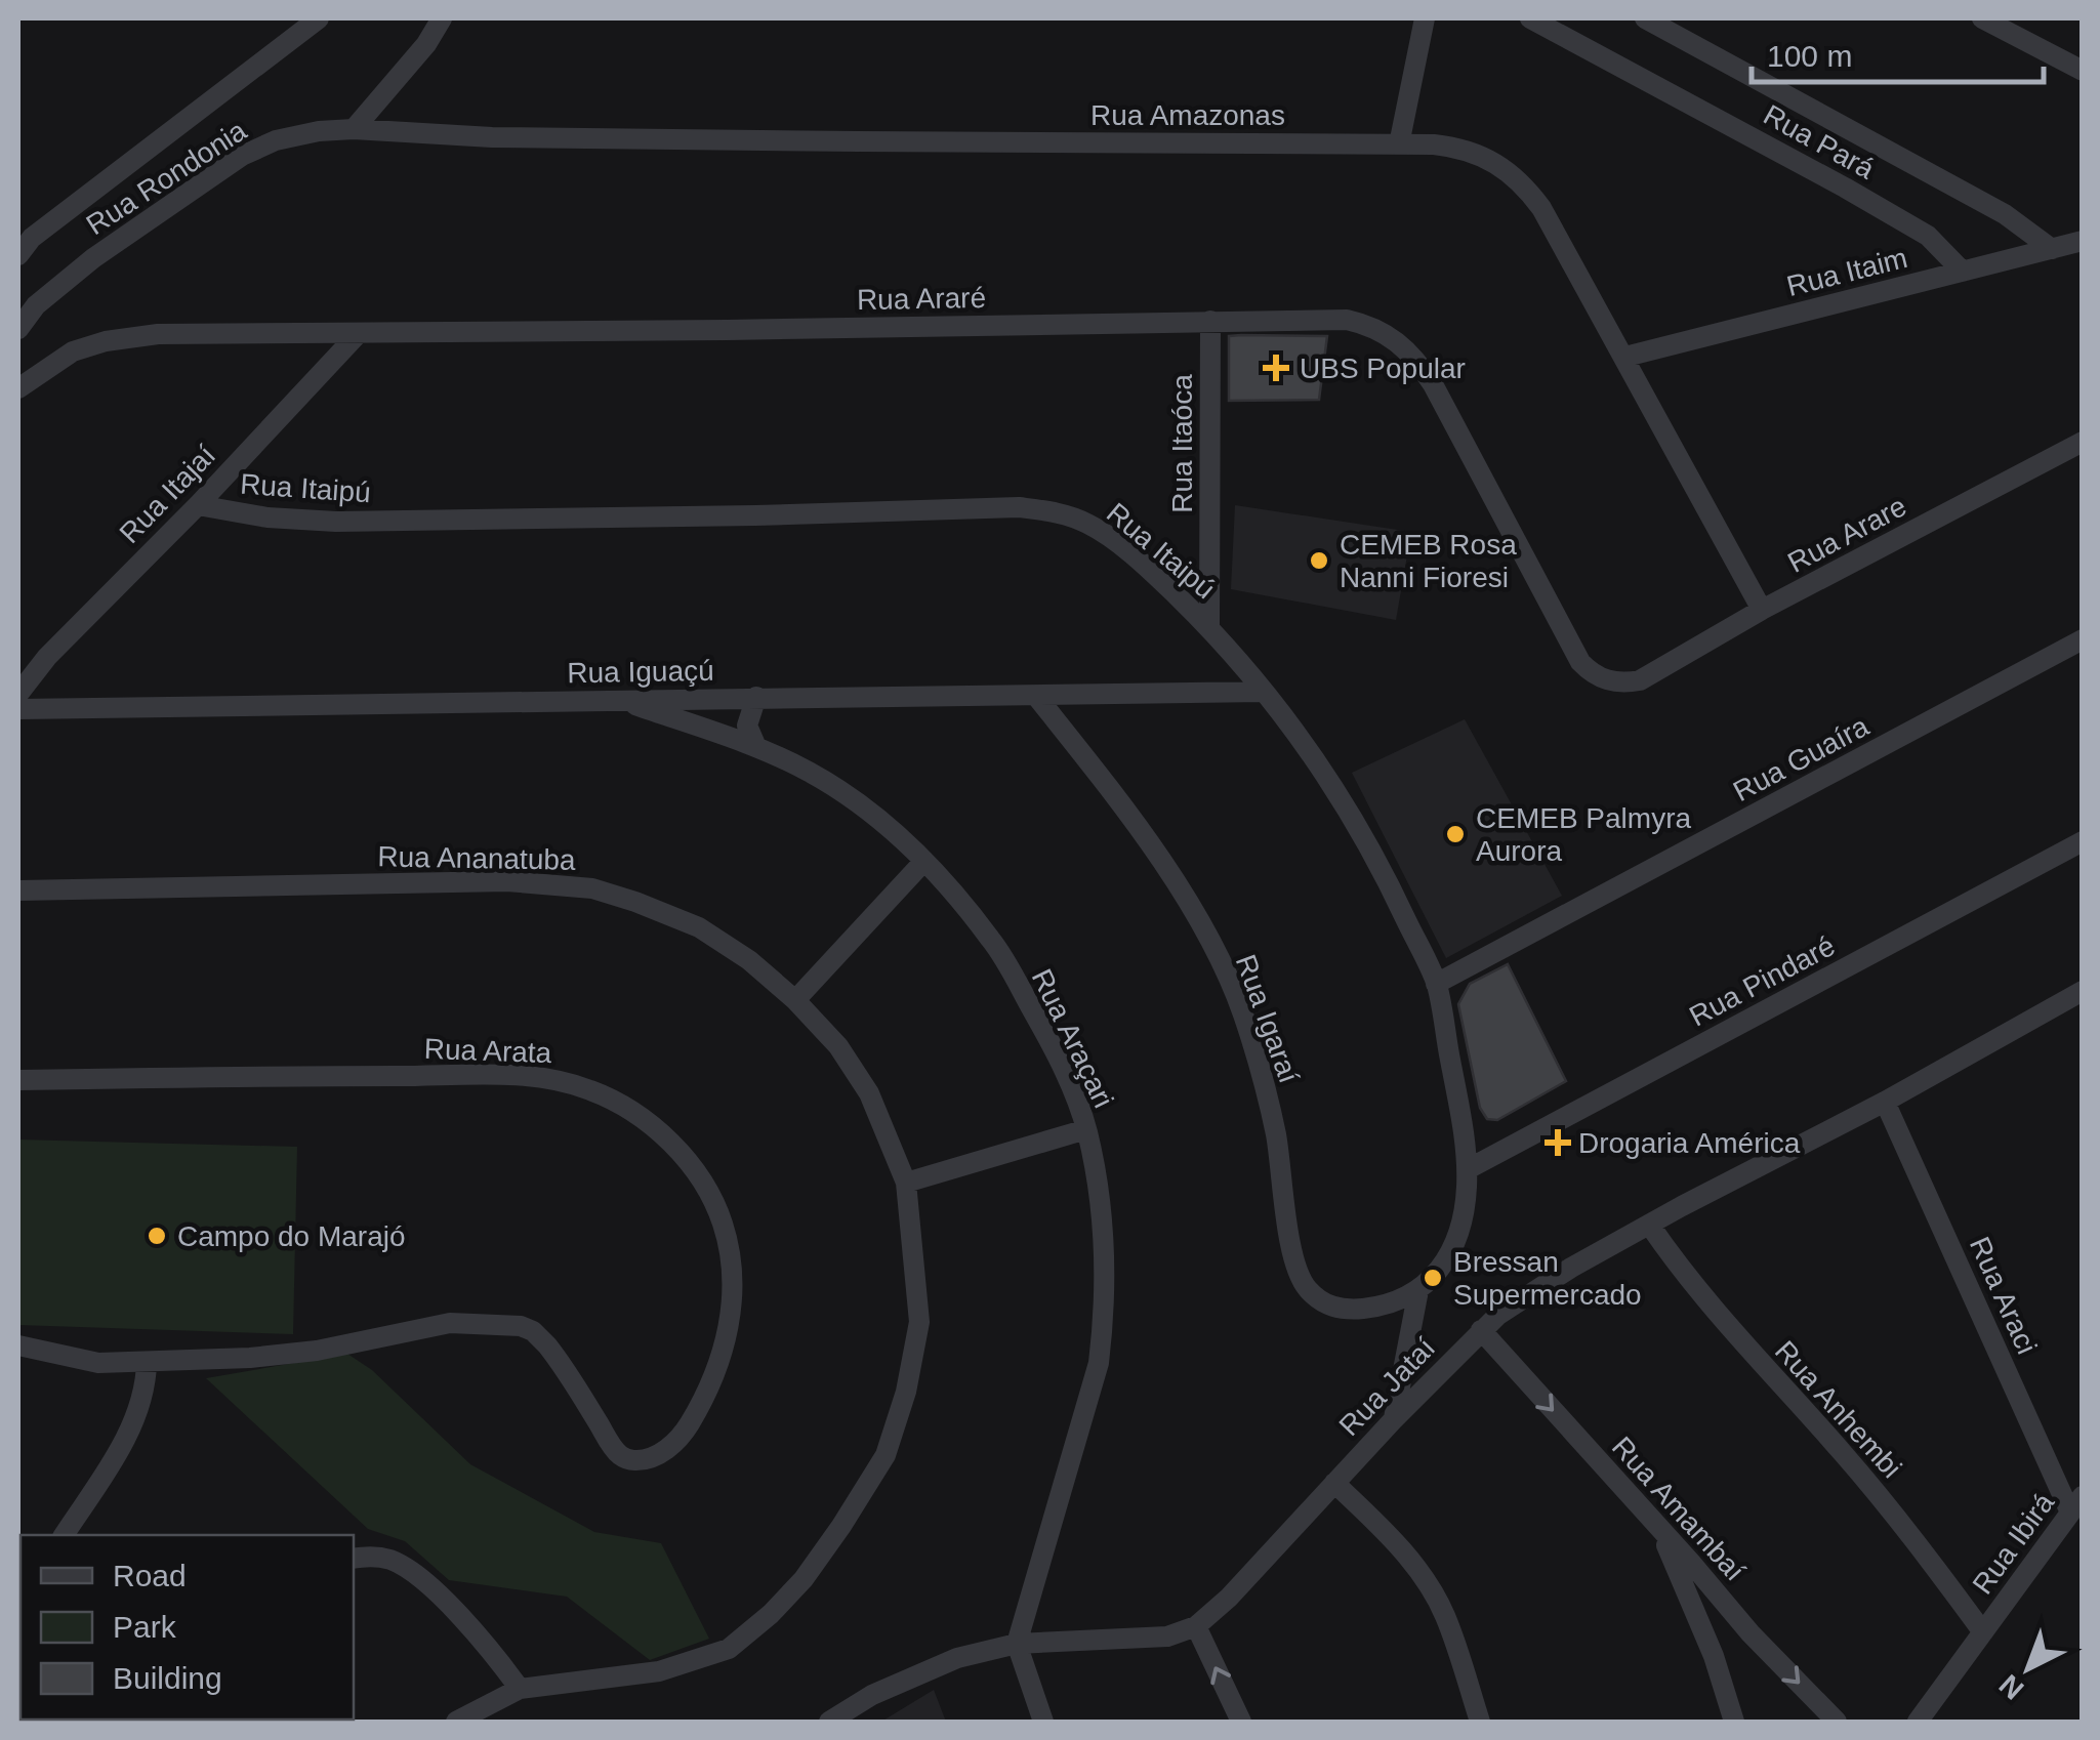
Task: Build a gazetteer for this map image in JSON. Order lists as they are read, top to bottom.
{
  "streets": {
    "street": [
      "Rua Amazonas",
      "Rua Pará",
      "Rua Rondonia",
      "Rua Itaim",
      "Rua Araré",
      "Rua Itaóca",
      "Rua Itaipú",
      "Rua Itajaí",
      "Rua Arare",
      "Rua Iguaçú",
      "Rua Guaíra",
      "Rua Ananatuba",
      "Rua Pindaré",
      "Rua Igaraí",
      "Rua Araçari",
      "Rua Arata",
      "Rua Araci",
      "Rua Jataí",
      "Rua Anhembi",
      "Rua Amambaí",
      "Rua Ibirá"
    ]
  },
  "crossings": [
    ["Rua Amazonas", "Rua Rondonia"],
    ["Rua Amazonas", "Rua Itaim"],
    ["Rua Amazonas", "Rua Arare"],
    ["Rua Pará", "Rua Itaim"],
    ["Rua Araré", "Rua Itaóca"],
    ["Rua Araré", "Rua Itajaí"],
    ["Rua Araré", "Rua Arare"],
    ["Rua Itaóca", "Rua Itaipú"],
    ["Rua Itaipú", "Rua Itajaí"],
    ["Rua Itaipú", "Rua Iguaçú"],
    ["Rua Itaipú", "Rua Guaíra"],
    ["Rua Itaipú", "Rua Pindaré"],
    ["Rua Itaipú", "Rua Igaraí"],
    ["Rua Itaipú", "Rua Jataí"],
    ["Rua Iguaçú", "Rua Igaraí"],
    ["Rua Iguaçú", "Rua Araçari"],
    ["Rua Araci", "Rua Jataí"],
    ["Rua Araci", "Rua Ibirá"],
    ["Rua Jataí", "Rua Anhembi"],
    ["Rua Jataí", "Rua Amambaí"],
    ["Rua Anhembi", "Rua Ibirá"]
  ],
  "one_way": ["Rua Amambaí"],
  "places": {
    "health": ["UBS Popular", "Drogaria América"],
    "other": [
      "CEMEB Rosa Nanni Fioresi",
      "CEMEB Palmyra Aurora",
      "Campo do Marajó",
      "Bressan Supermercado"
    ]
  },
  "legend": ["Road", "Park", "Building"],
  "scale_bar": "100 m",
  "north": "bottom left"
}
